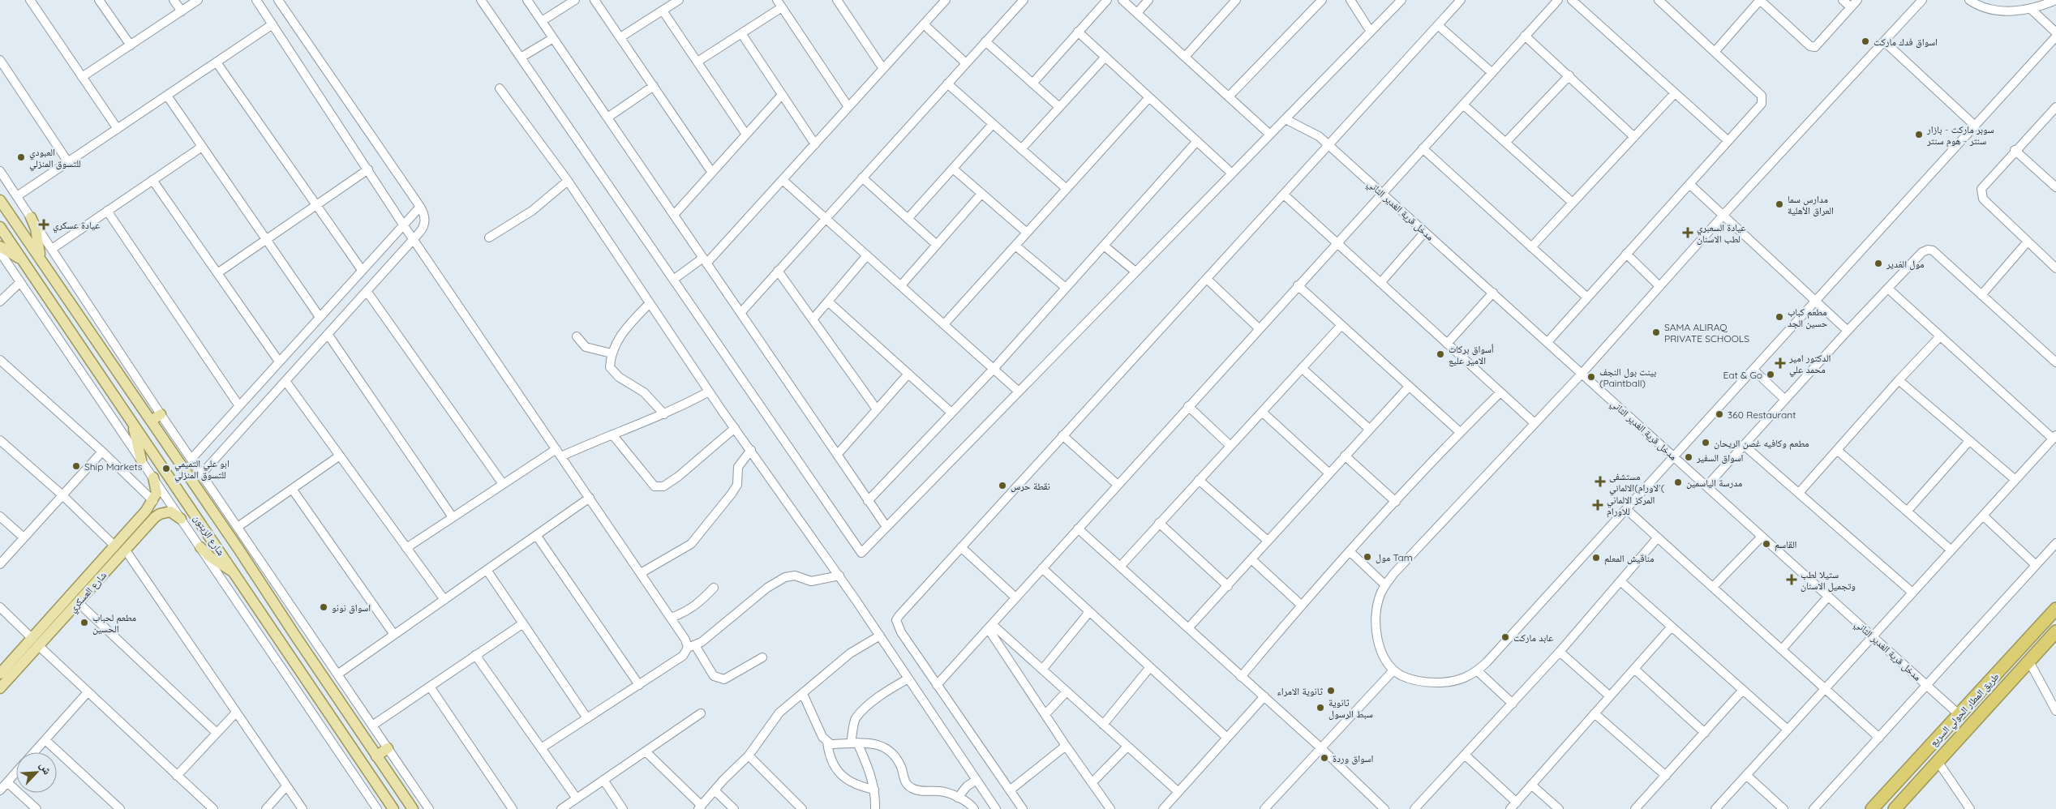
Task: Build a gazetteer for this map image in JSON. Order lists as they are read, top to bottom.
{
  "streets": {
    "highway": ["طريق المطار الحولي السريع"],
    "main road": ["شارع الزيتون", "شارع العسكري"],
    "street": ["مدخل قرية الغدير الثاني"]
  },
  "crossings": [
    ["مدخل قرية الغدير الثاني", "طريق المطار الحولي السريع"]
  ],
  "places": {
    "other": [
      "اسواق فدك ماركت",
      "سوبر ماركت - بازار سنتر - هوم سنتر",
      "العبودي للتسوق المنزلي",
      "مدارس سما العراق الأهلية",
      "مول الغدير",
      "مطعم كباب حسين الجد",
      "SAMA ALIRAQ PRIVATE SCHOOLS",
      "أسواق بركات الامير عليع",
      "Eat & Go",
      "بينت بول النجف (Paintball)",
      "360 Restaurant",
      "مطعم وكافيه غصن الريحان",
      "اسواق السفير",
      "Ship Markets",
      "ابو علي التميمي للتسوق المنزلي",
      "مدرسة الياسمين",
      "نقطة حرس",
      "القاسم",
      "مول Tam",
      "مناقيش المعلم",
      "اسواق نونو",
      "مطعم لحباب الحسين",
      "عابد ماركت",
      "ثانوية الامراء",
      "ثانوية سبط الرسول",
      "اسواق وردة"
    ],
    "health": [
      "عيادة عسكري",
      "عيادة السعبري لطب الاسنان",
      "الدكتور امير محمد علي",
      "مستشفى الاورام)الالماني(",
      "المركز الالماني للاورام",
      "ستيلا لطب وتجميل الاسنان"
    ]
  },
  "north": "top right"
}
